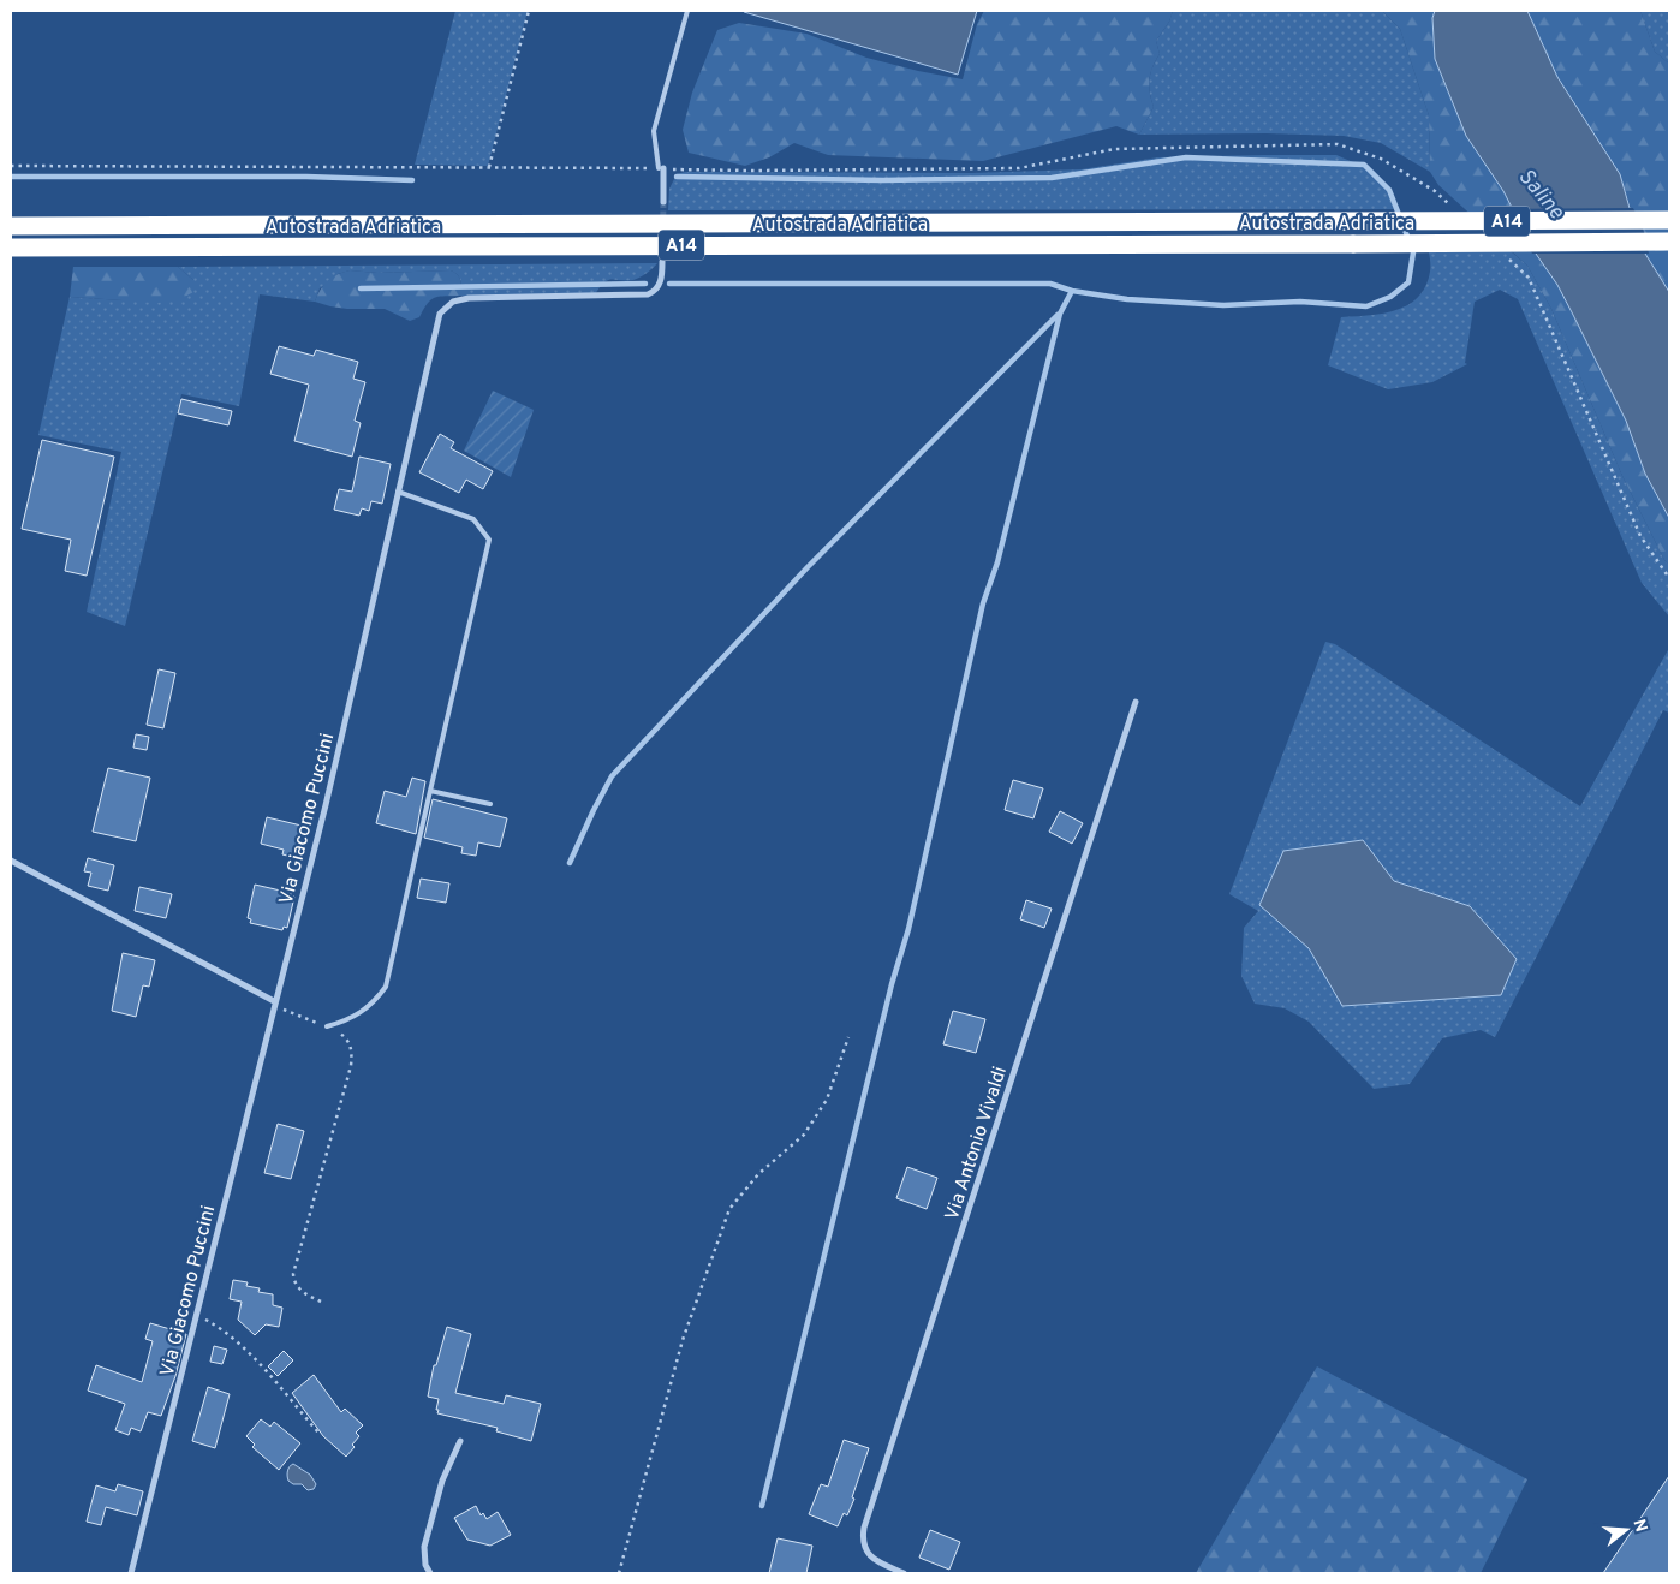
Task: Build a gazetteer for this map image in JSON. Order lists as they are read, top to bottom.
{
  "streets": {
    "highway": ["A14", "Autostrada Adriatica"],
    "street": ["Via Giacomo Puccini", "Via Antonio Vivaldi"]
  },
  "water": ["Saline"],
  "north": "right"
}
